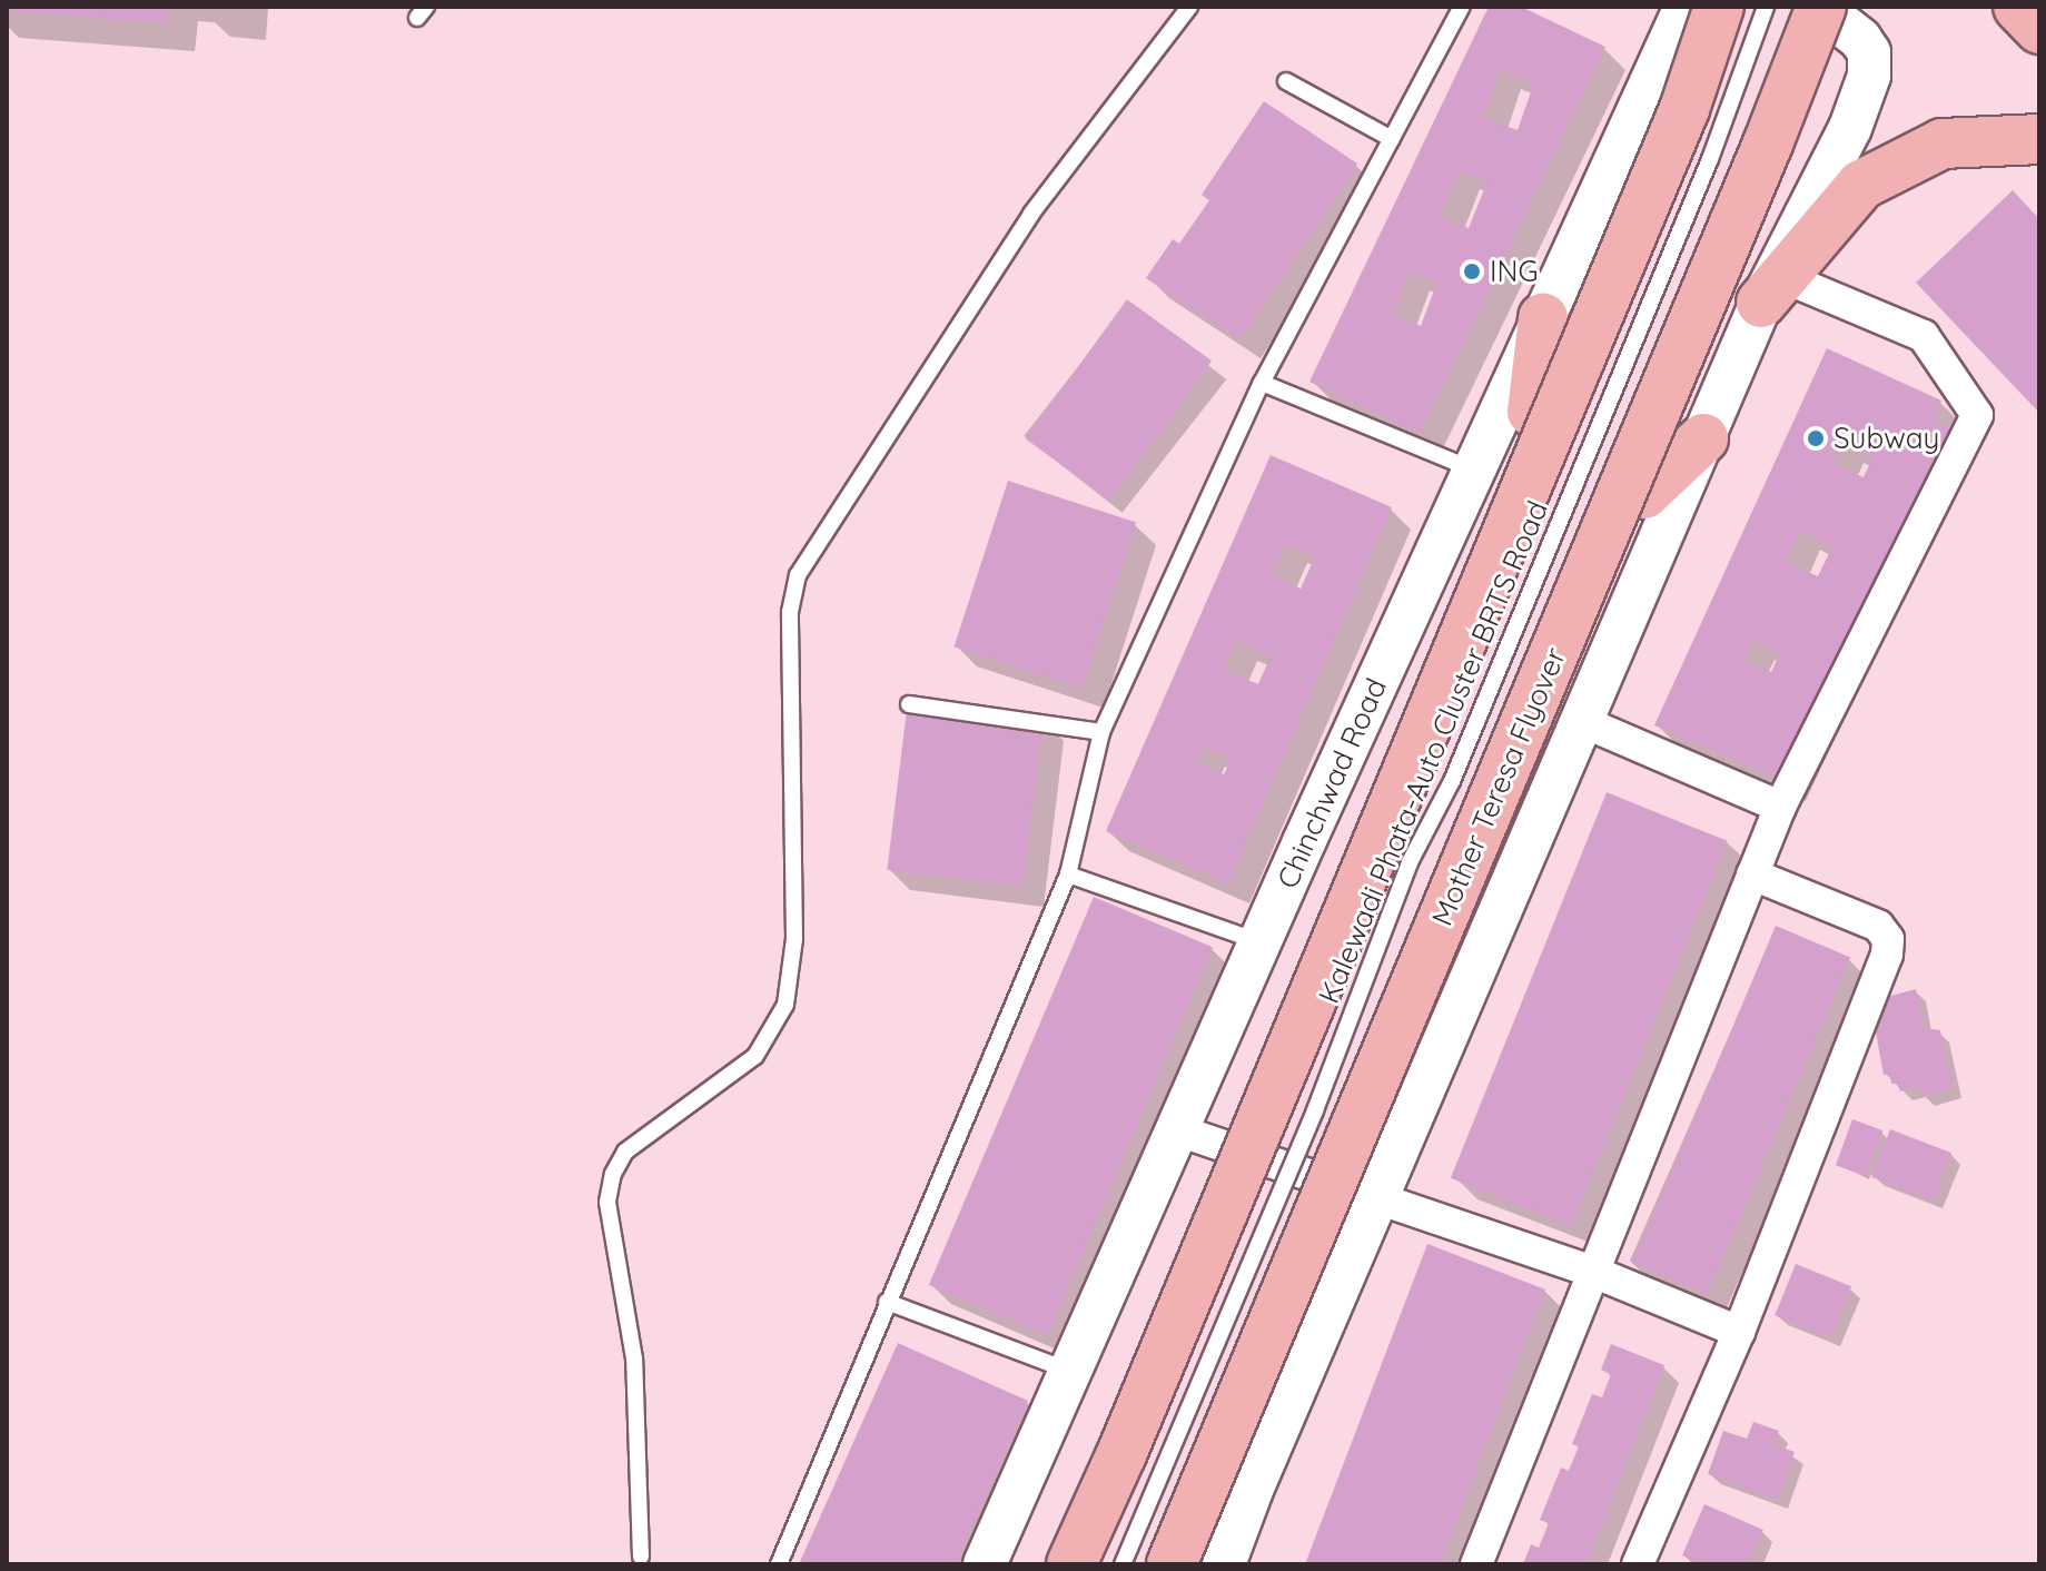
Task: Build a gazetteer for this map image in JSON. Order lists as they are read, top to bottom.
{
  "streets": {
    "main road": ["Mother Teresa Flyover"],
    "street": ["Chinchwad Road"],
    "lane": ["Kalewadi Phata-Auto Cluster BRTS Road"]
  },
  "places": ["ING", "Subway"]
}
